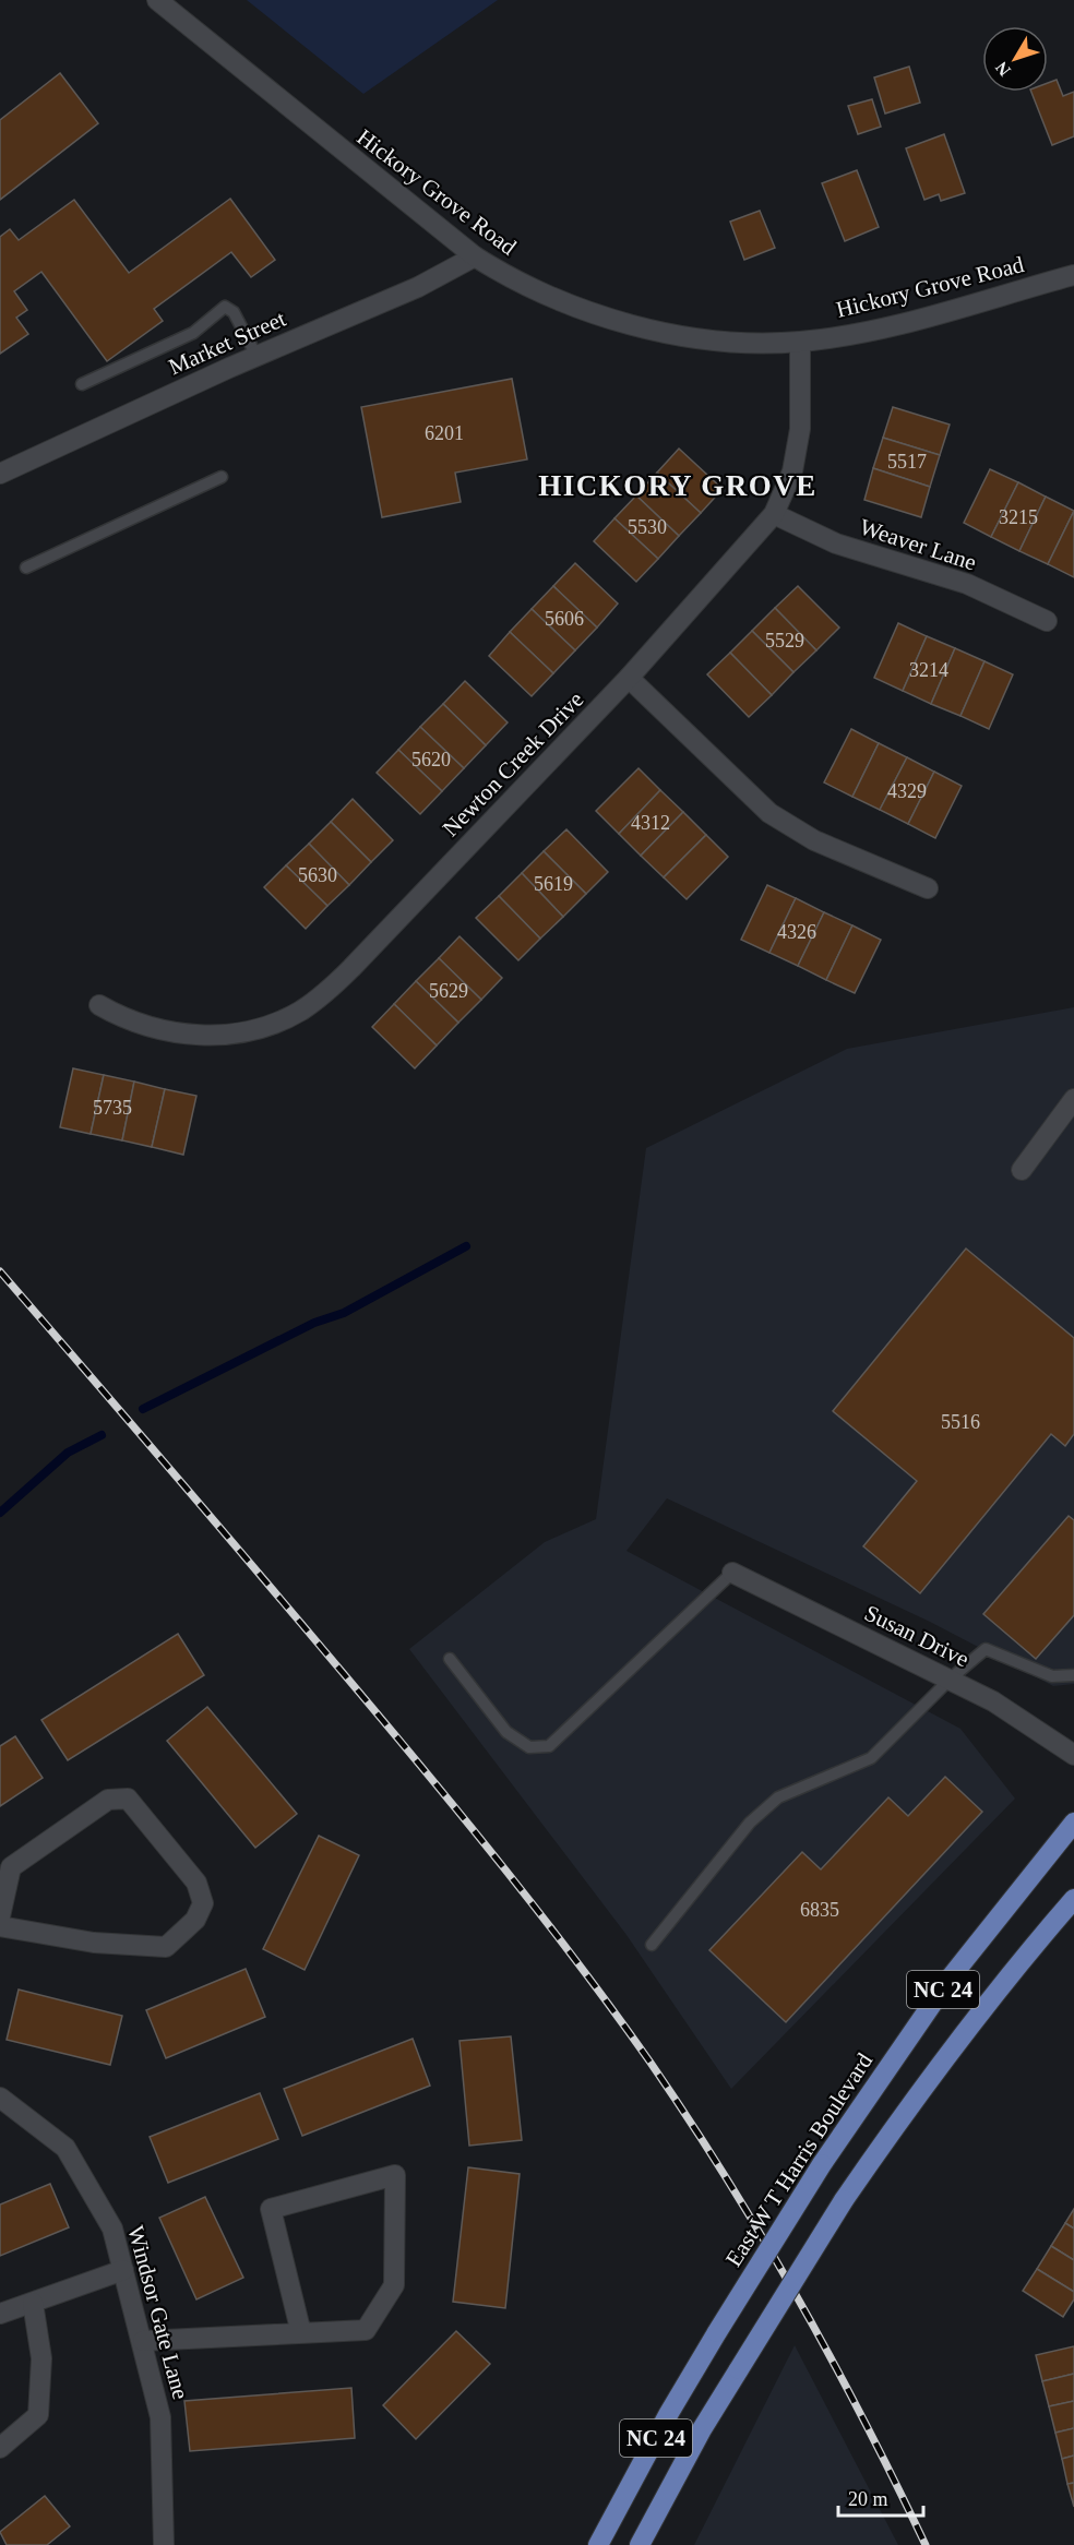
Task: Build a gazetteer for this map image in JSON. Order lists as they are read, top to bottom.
{
  "streets": {
    "main road": ["NC 24", "East W T Harris Boulevard"],
    "street": [
      "Hickory Grove Road",
      "Market Street",
      "Weaver Lane",
      "Newton Creek Drive",
      "Susan Drive",
      "Windsor Gate Lane"
    ]
  },
  "crossings": [
    ["Hickory Grove Road", "Market Street"],
    ["Hickory Grove Road", "Newton Creek Drive"],
    ["Weaver Lane", "Newton Creek Drive"]
  ],
  "districts": ["HICKORY GROVE"],
  "house_numbers": [
    "6201",
    "5517",
    "3215",
    "5530",
    "5606",
    "5529",
    "3214",
    "5620",
    "4329",
    "4312",
    "5630",
    "5619",
    "4326",
    "5629",
    "5735",
    "5516",
    "6835"
  ],
  "scale_bar": "20 m",
  "north": "bottom left"
}
